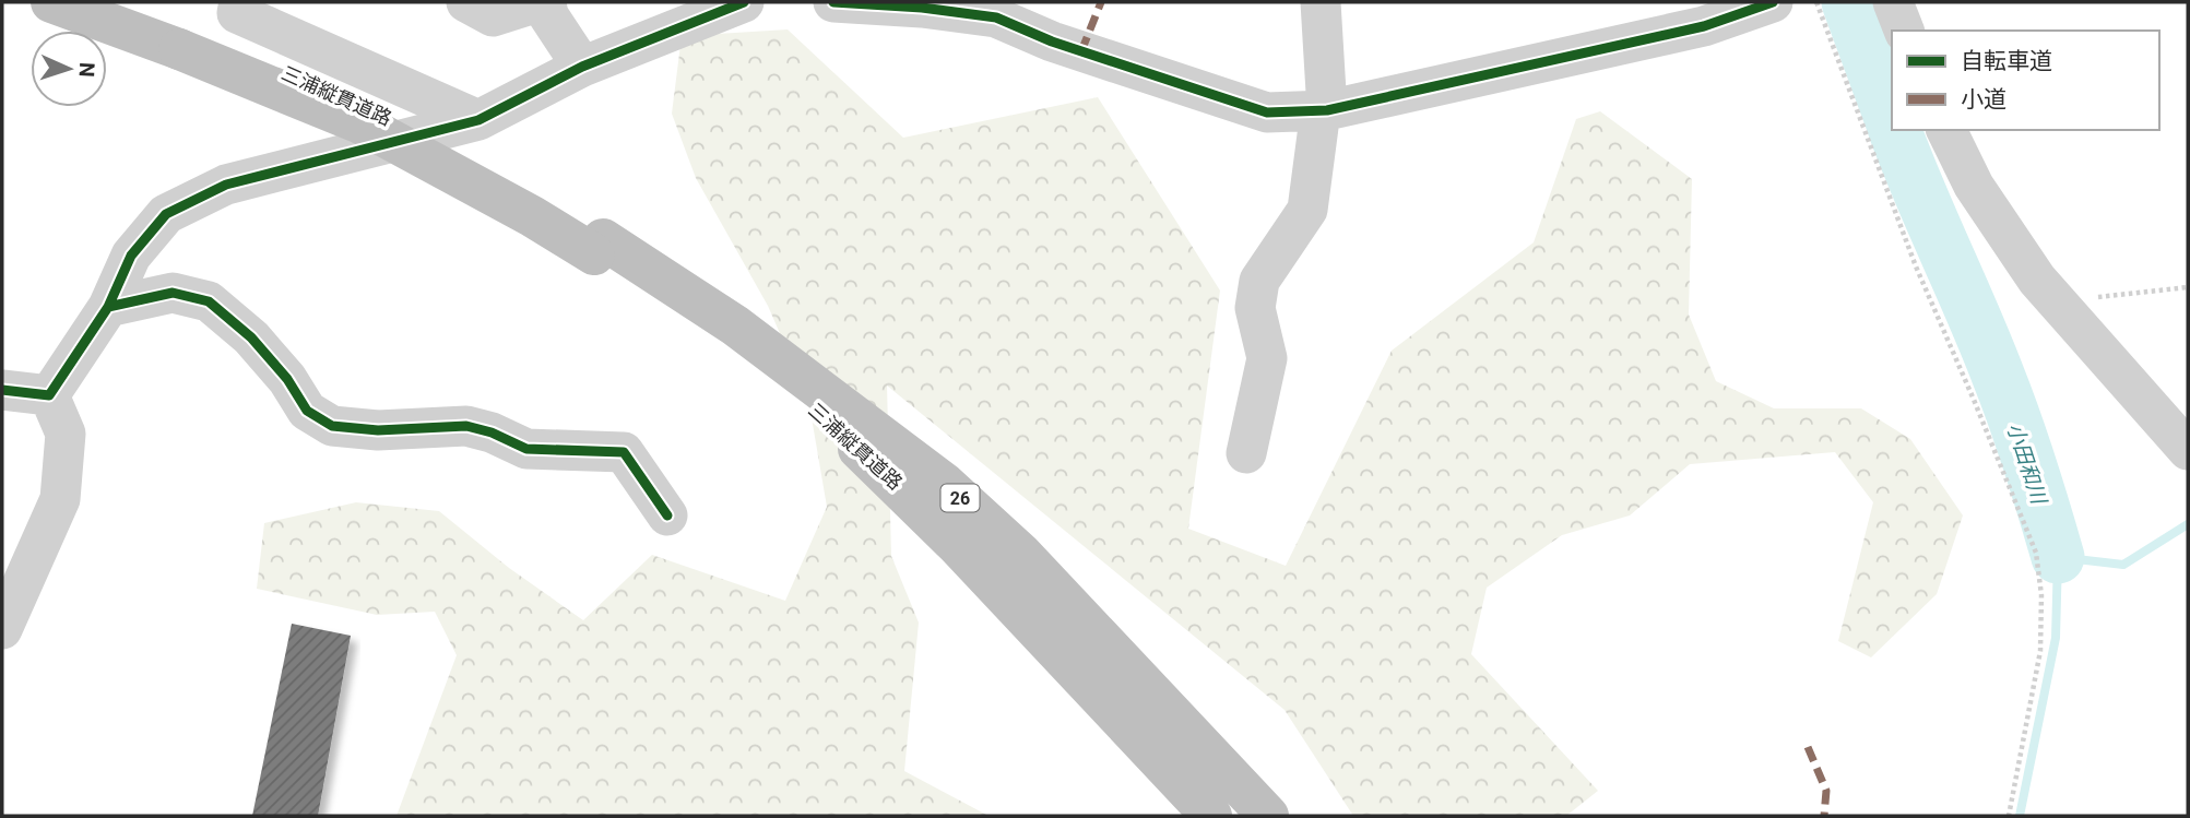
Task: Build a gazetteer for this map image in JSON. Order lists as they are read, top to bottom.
{
  "streets": {
    "highway": ["三浦縦貫道路", "26"]
  },
  "water": ["小田和川"],
  "legend": ["自転車道", "小道"],
  "north": "right"
}
